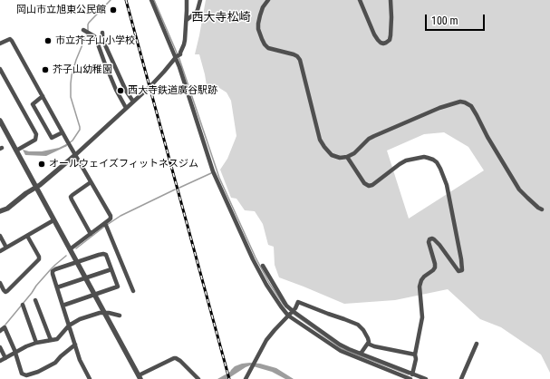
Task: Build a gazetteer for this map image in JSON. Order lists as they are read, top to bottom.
{
  "districts": ["西大寺松崎"],
  "places": [
    "岡山市立旭東公民館",
    "市立芥子山小学校",
    "芥子山幼稚園",
    "西大寺鉄道廣谷駅跡",
    "オールウェイズフィットネスジム"
  ],
  "scale_bar": "100 m"
}
